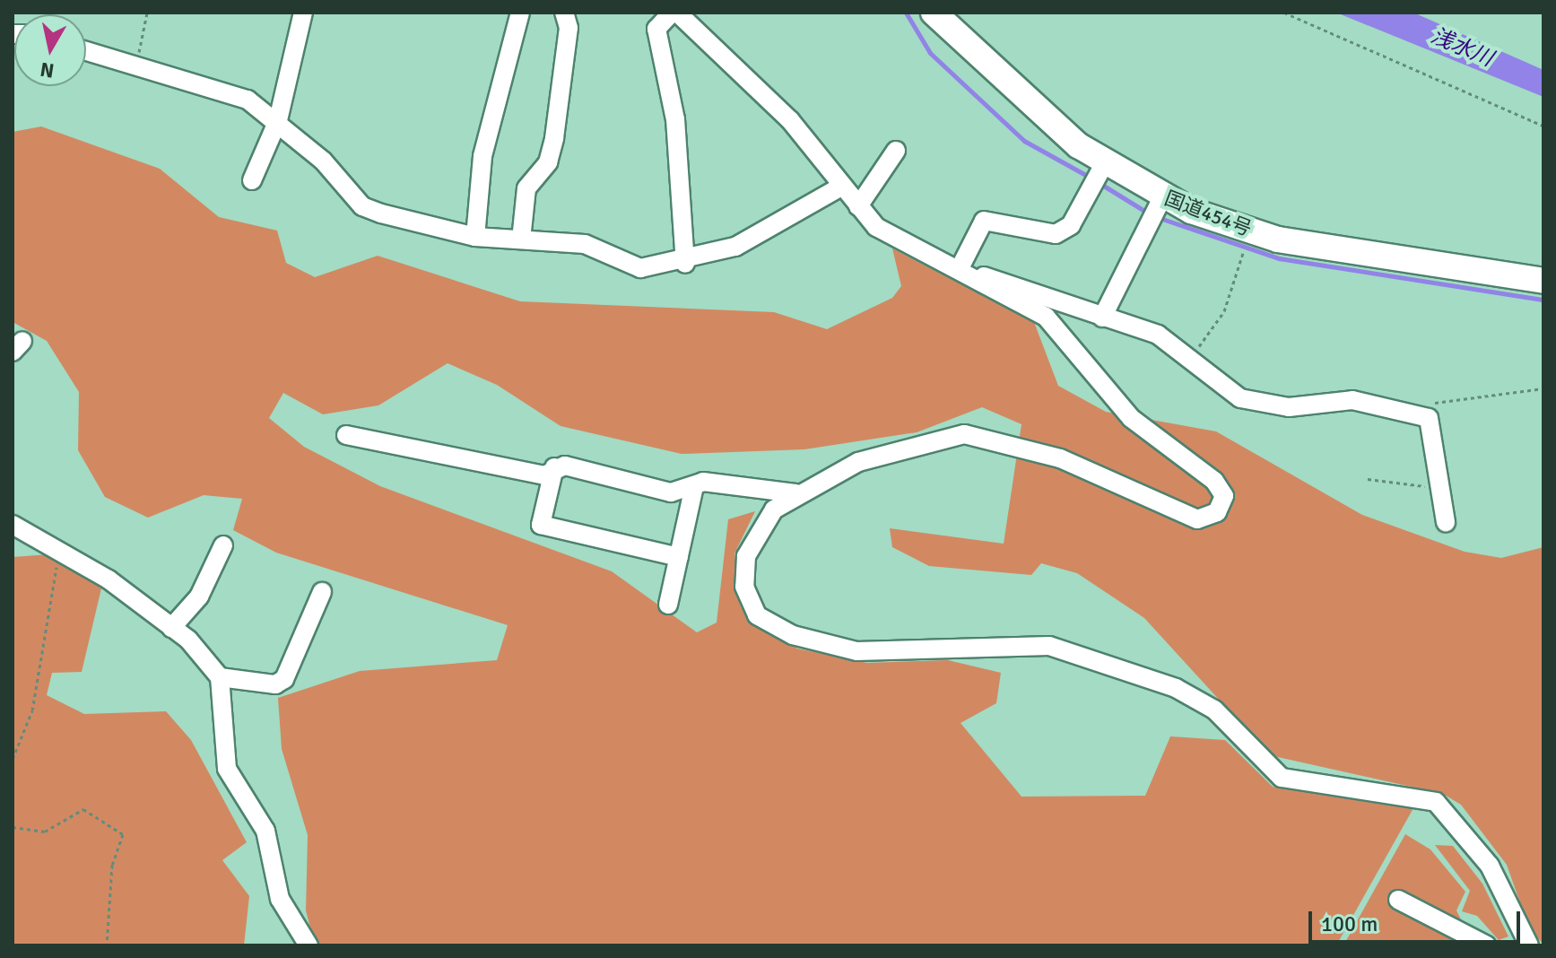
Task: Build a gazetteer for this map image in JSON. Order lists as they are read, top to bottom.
{
  "streets": {
    "highway": ["国道454号"]
  },
  "water": ["浅水川"],
  "scale_bar": "100 m",
  "north": "bottom"
}
